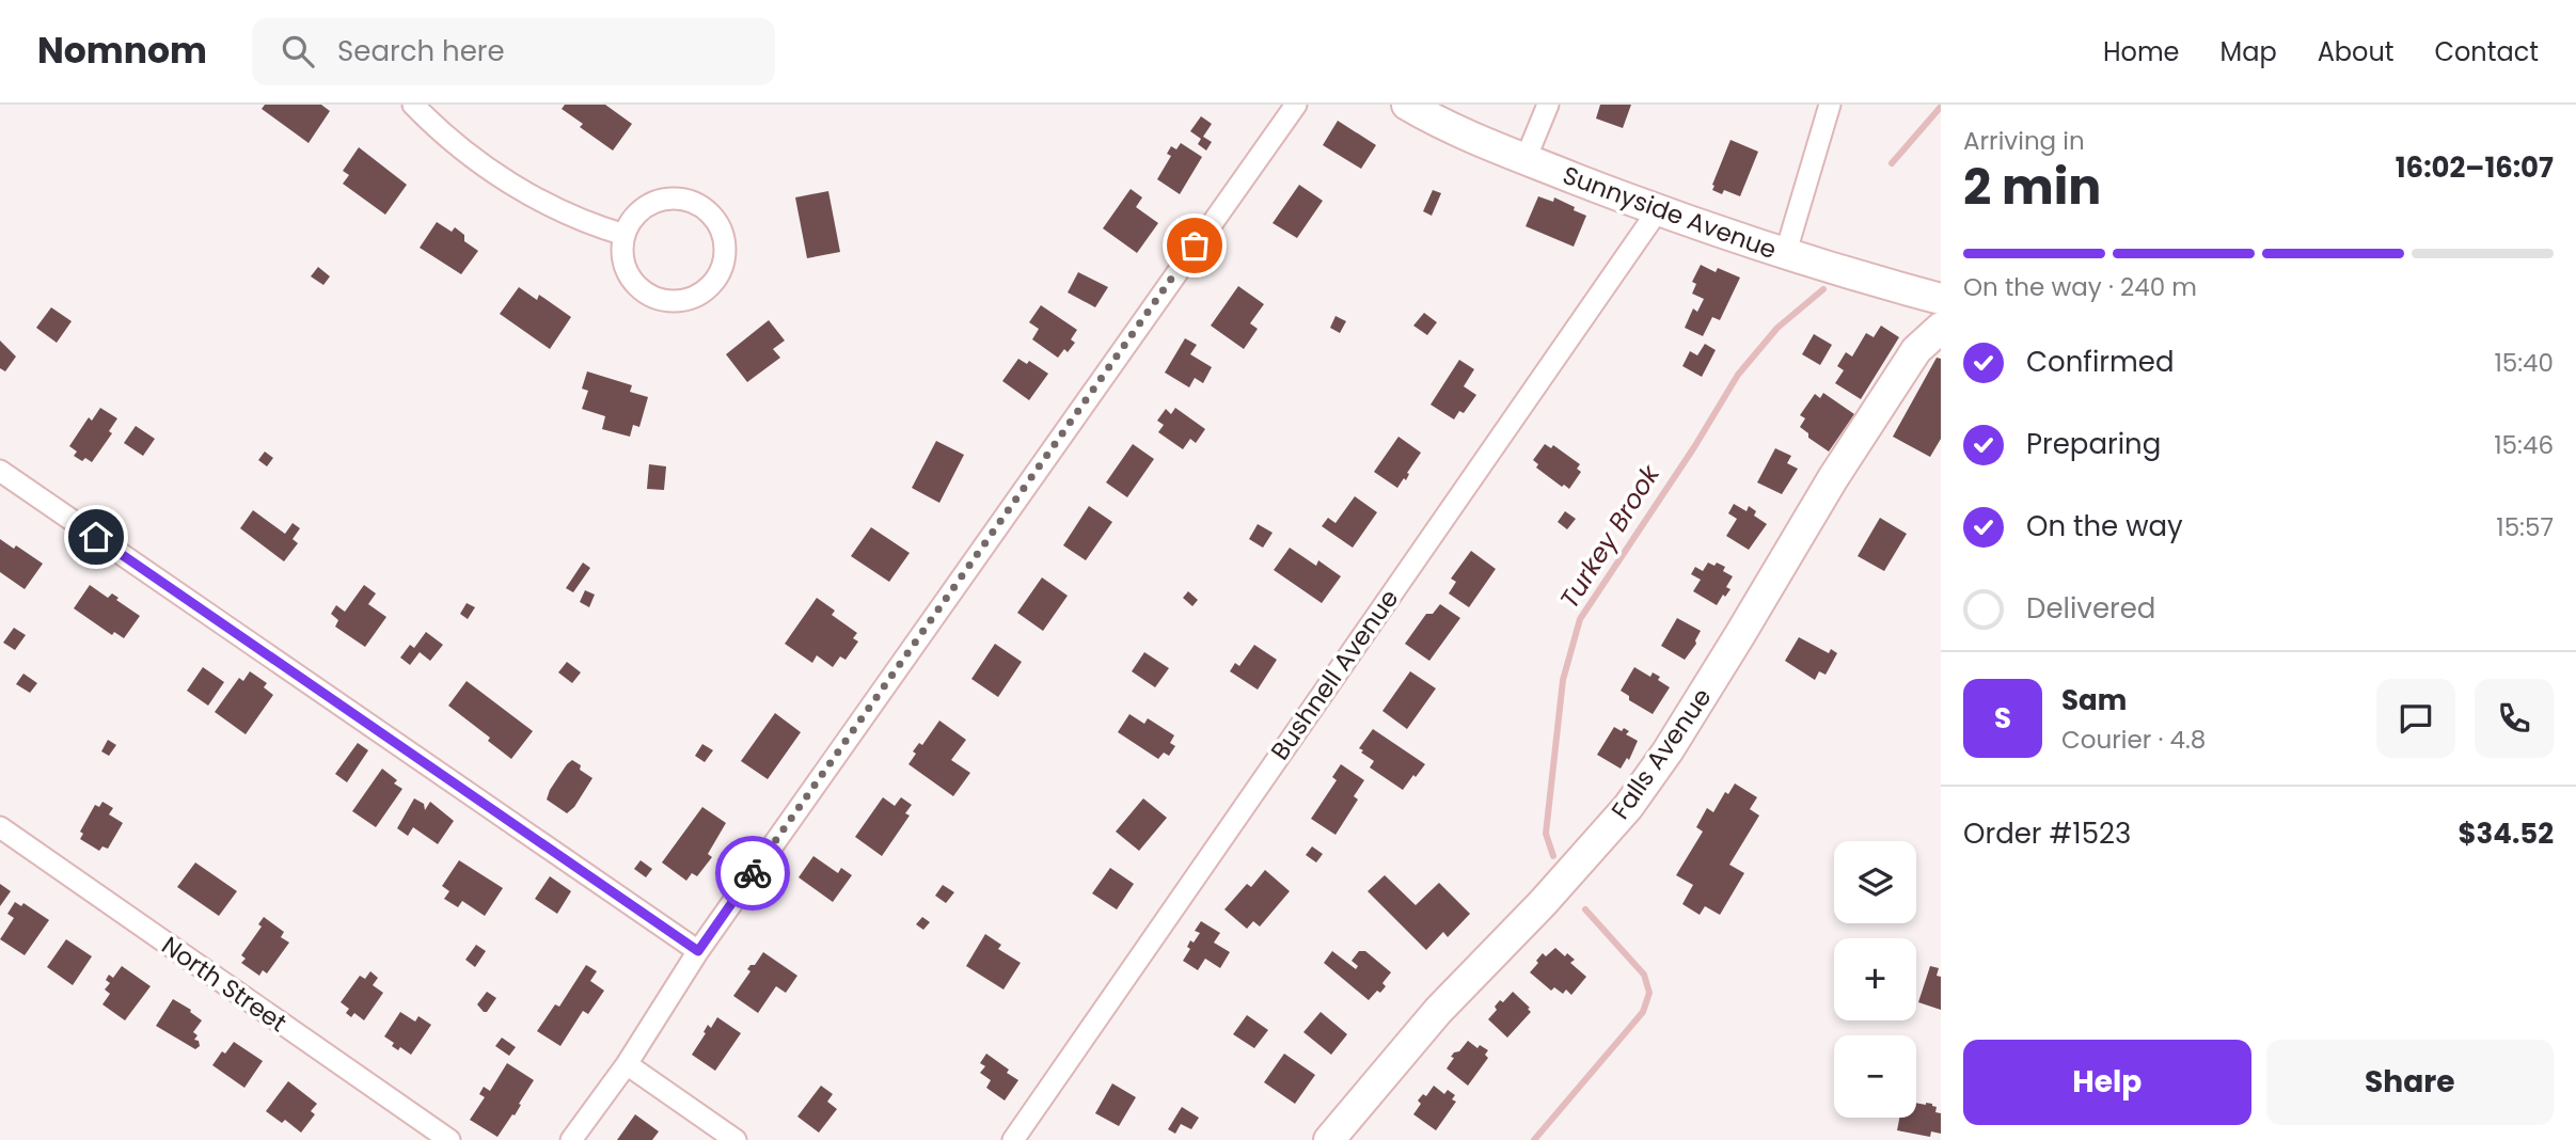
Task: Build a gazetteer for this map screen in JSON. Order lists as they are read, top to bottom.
{
  "streets": {
    "main road": ["Sunnyside Avenue", "Falls Avenue"],
    "street": ["Bushnell Avenue", "North Street"]
  },
  "crossings": [
    ["Sunnyside Avenue", "Bushnell Avenue"]
  ],
  "water": ["Turkey Brook"],
  "page": {
    "header": "Nomnom",
    "search": "Search here",
    "nav": [
      "Home",
      "Map",
      "About",
      "Contact"
    ],
    "heading": ["2 min", "Arriving in", "16:02–16:07"],
    "panel": [
      "Sam",
      "Courier · 4.8",
      "Order #1523",
      "$34.52"
    ],
    "bar": "On the way · 240 m",
    "list": [
      ["Confirmed", "15:40"],
      ["Preparing", "15:46"],
      ["On the way", "15:57"],
      "Delivered"
    ],
    "round": "S",
    "map_buttons": ["+", "−"],
    "buttons": ["Help", "Share"]
  }
}
